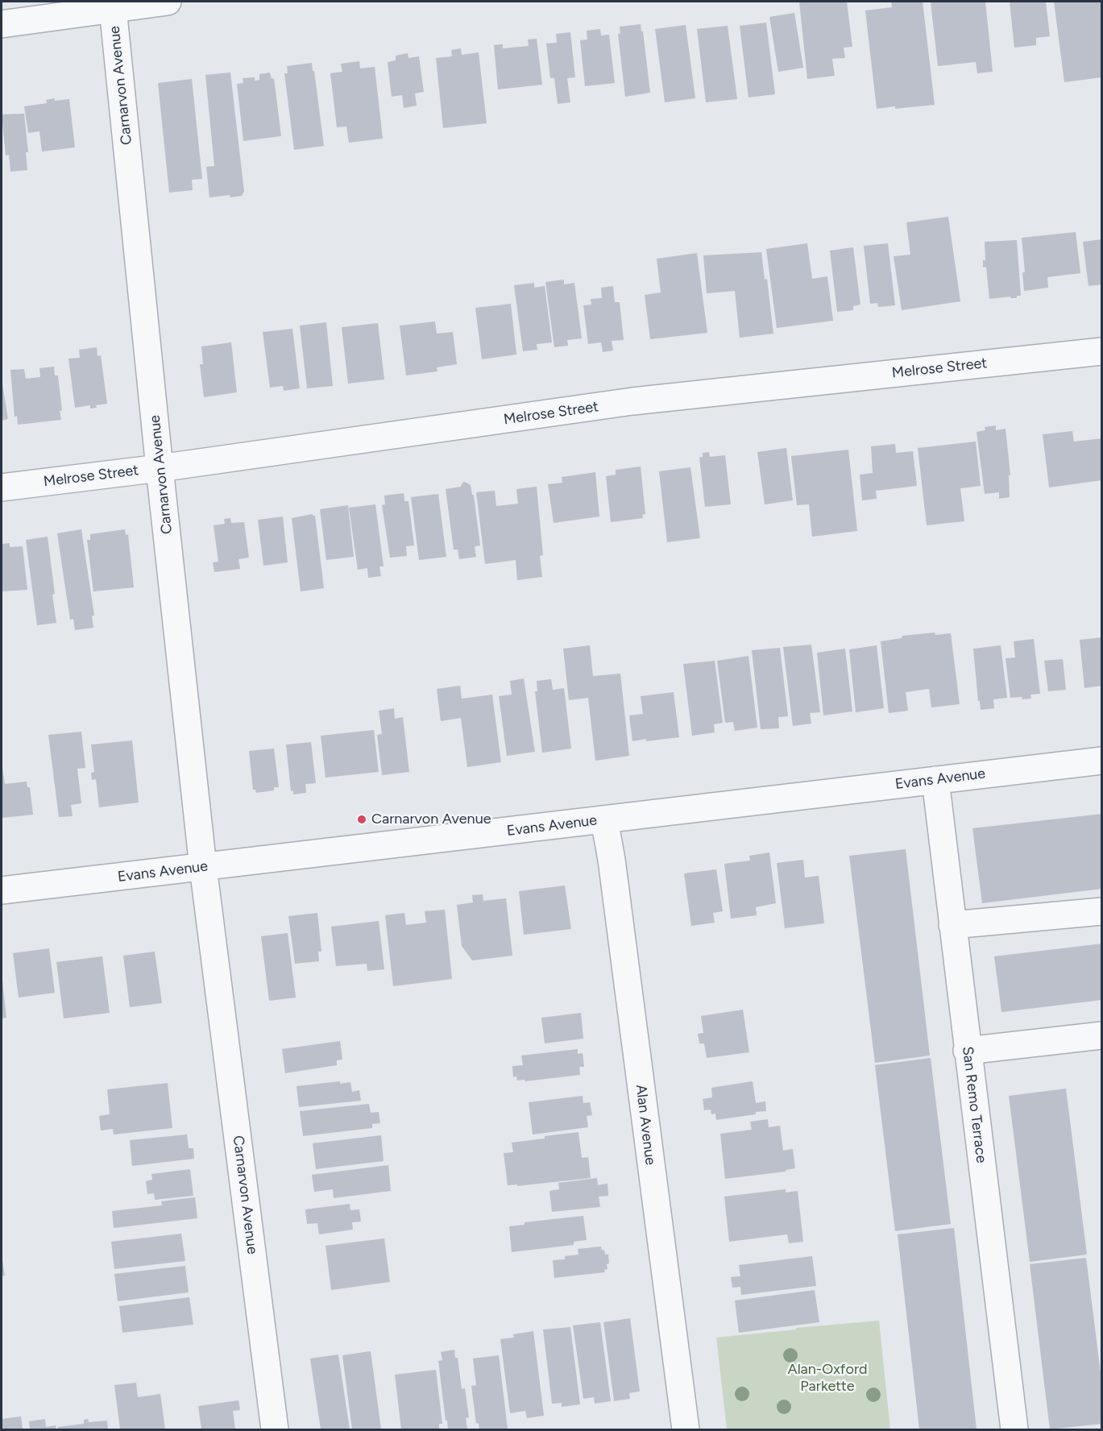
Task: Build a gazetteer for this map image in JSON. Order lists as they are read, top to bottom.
{
  "streets": {
    "street": [
      "Carnarvon Avenue",
      "Melrose Street",
      "Evans Avenue",
      "San Remo Terrace",
      "Alan Avenue"
    ]
  },
  "crossings": [
    ["Carnarvon Avenue", "Melrose Street"],
    ["Carnarvon Avenue", "Evans Avenue"],
    ["Evans Avenue", "San Remo Terrace"],
    ["Evans Avenue", "Alan Avenue"]
  ],
  "parks": ["Alan-Oxford Parkette"],
  "places": ["Carnarvon Avenue"]
}
